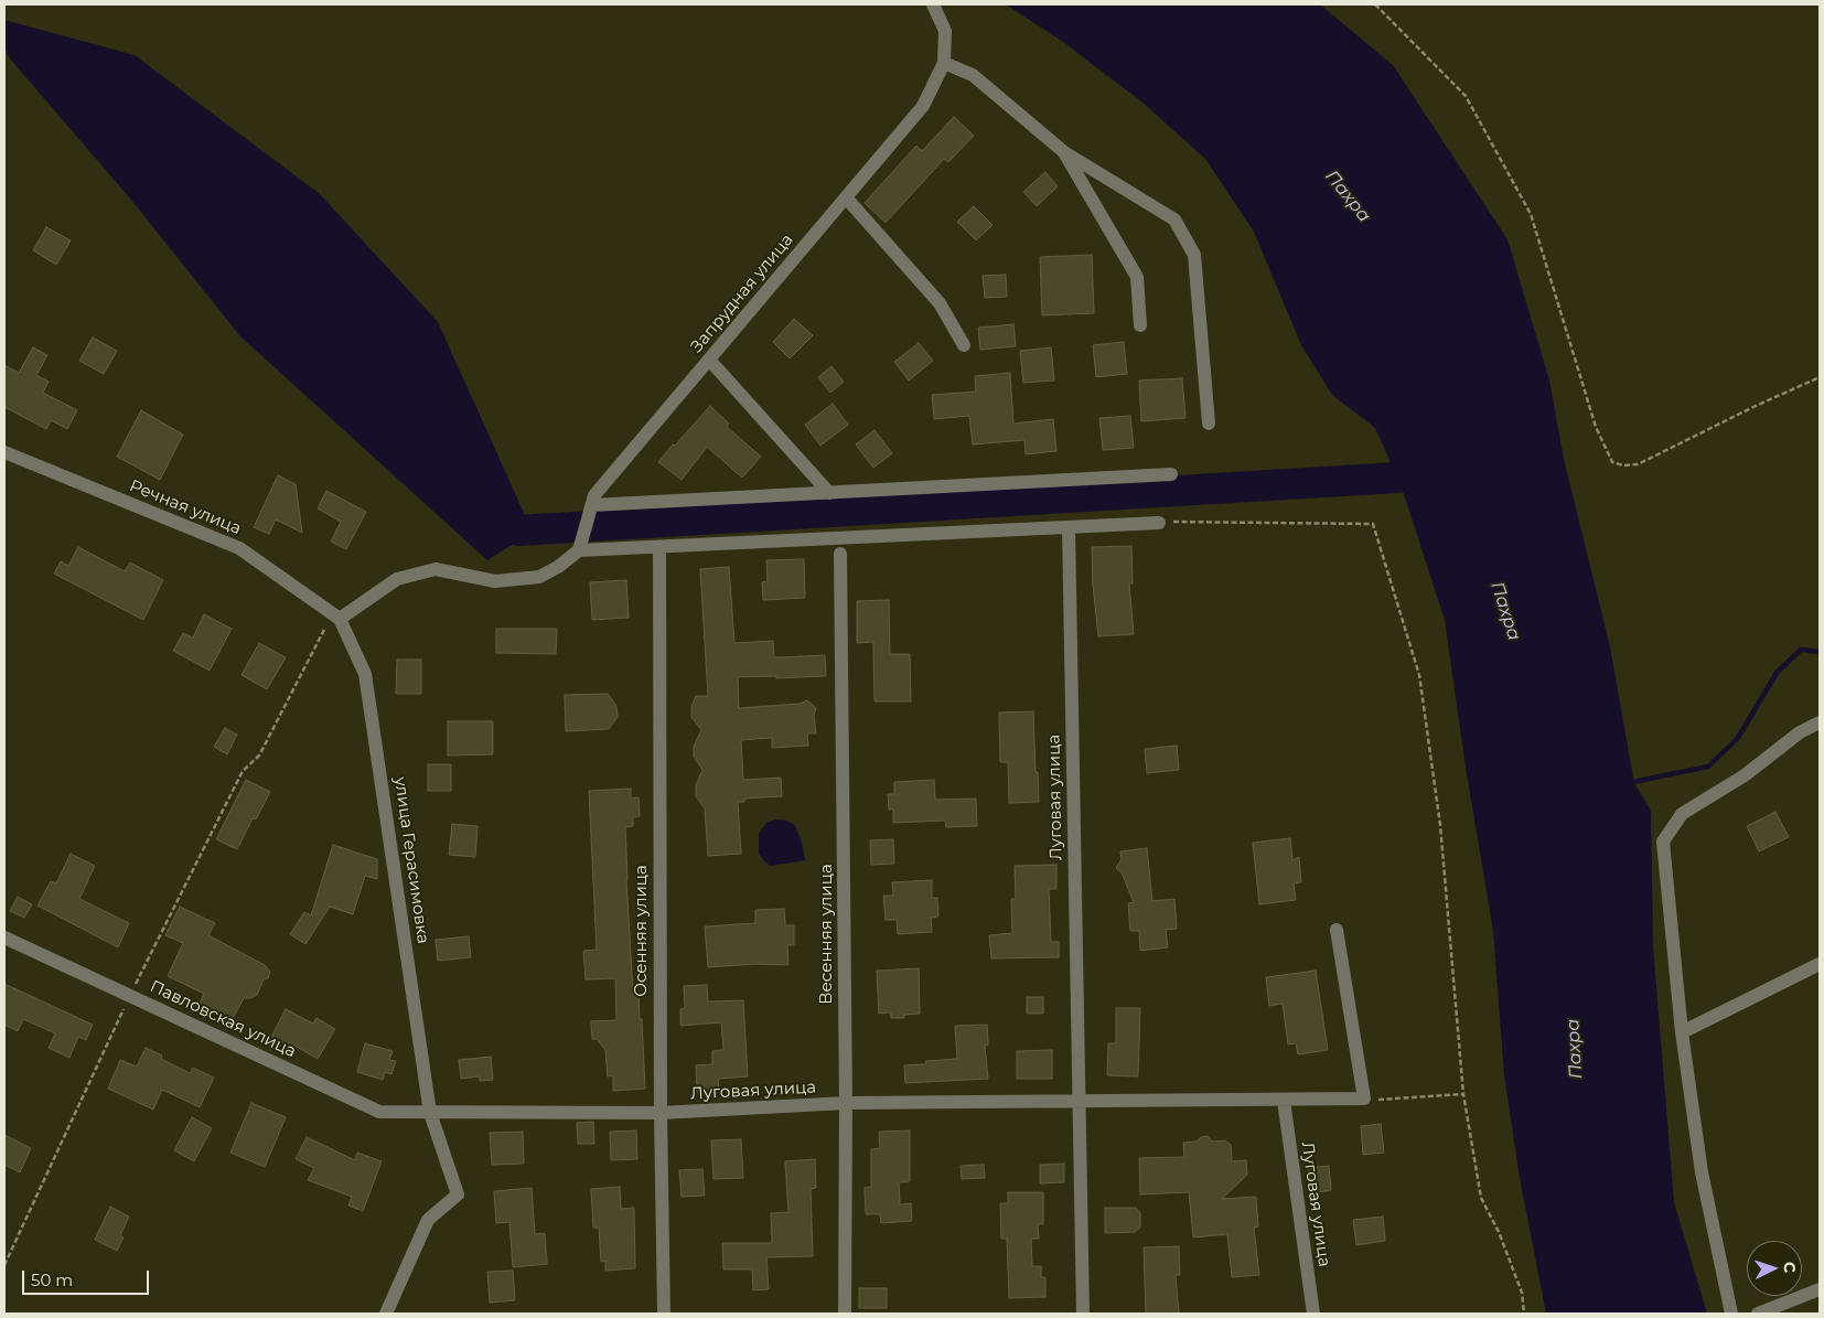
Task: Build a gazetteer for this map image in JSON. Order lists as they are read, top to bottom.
{
  "streets": {
    "street": [
      "Запрудная улица",
      "Речная улица",
      "Луговая улица",
      "улица Герасимовка",
      "Осенняя улица",
      "Весенняя улица",
      "Павловская улица"
    ]
  },
  "crossings": [
    ["Речная улица", "улица Герасимовка"],
    ["Луговая улица", "улица Герасимовка"],
    ["Луговая улица", "Осенняя улица"],
    ["Луговая улица", "Весенняя улица"],
    ["Луговая улица", "Павловская улица"],
    ["улица Герасимовка", "Павловская улица"]
  ],
  "water": ["Пахра"],
  "scale_bar": "50 m",
  "north": "right"
}
